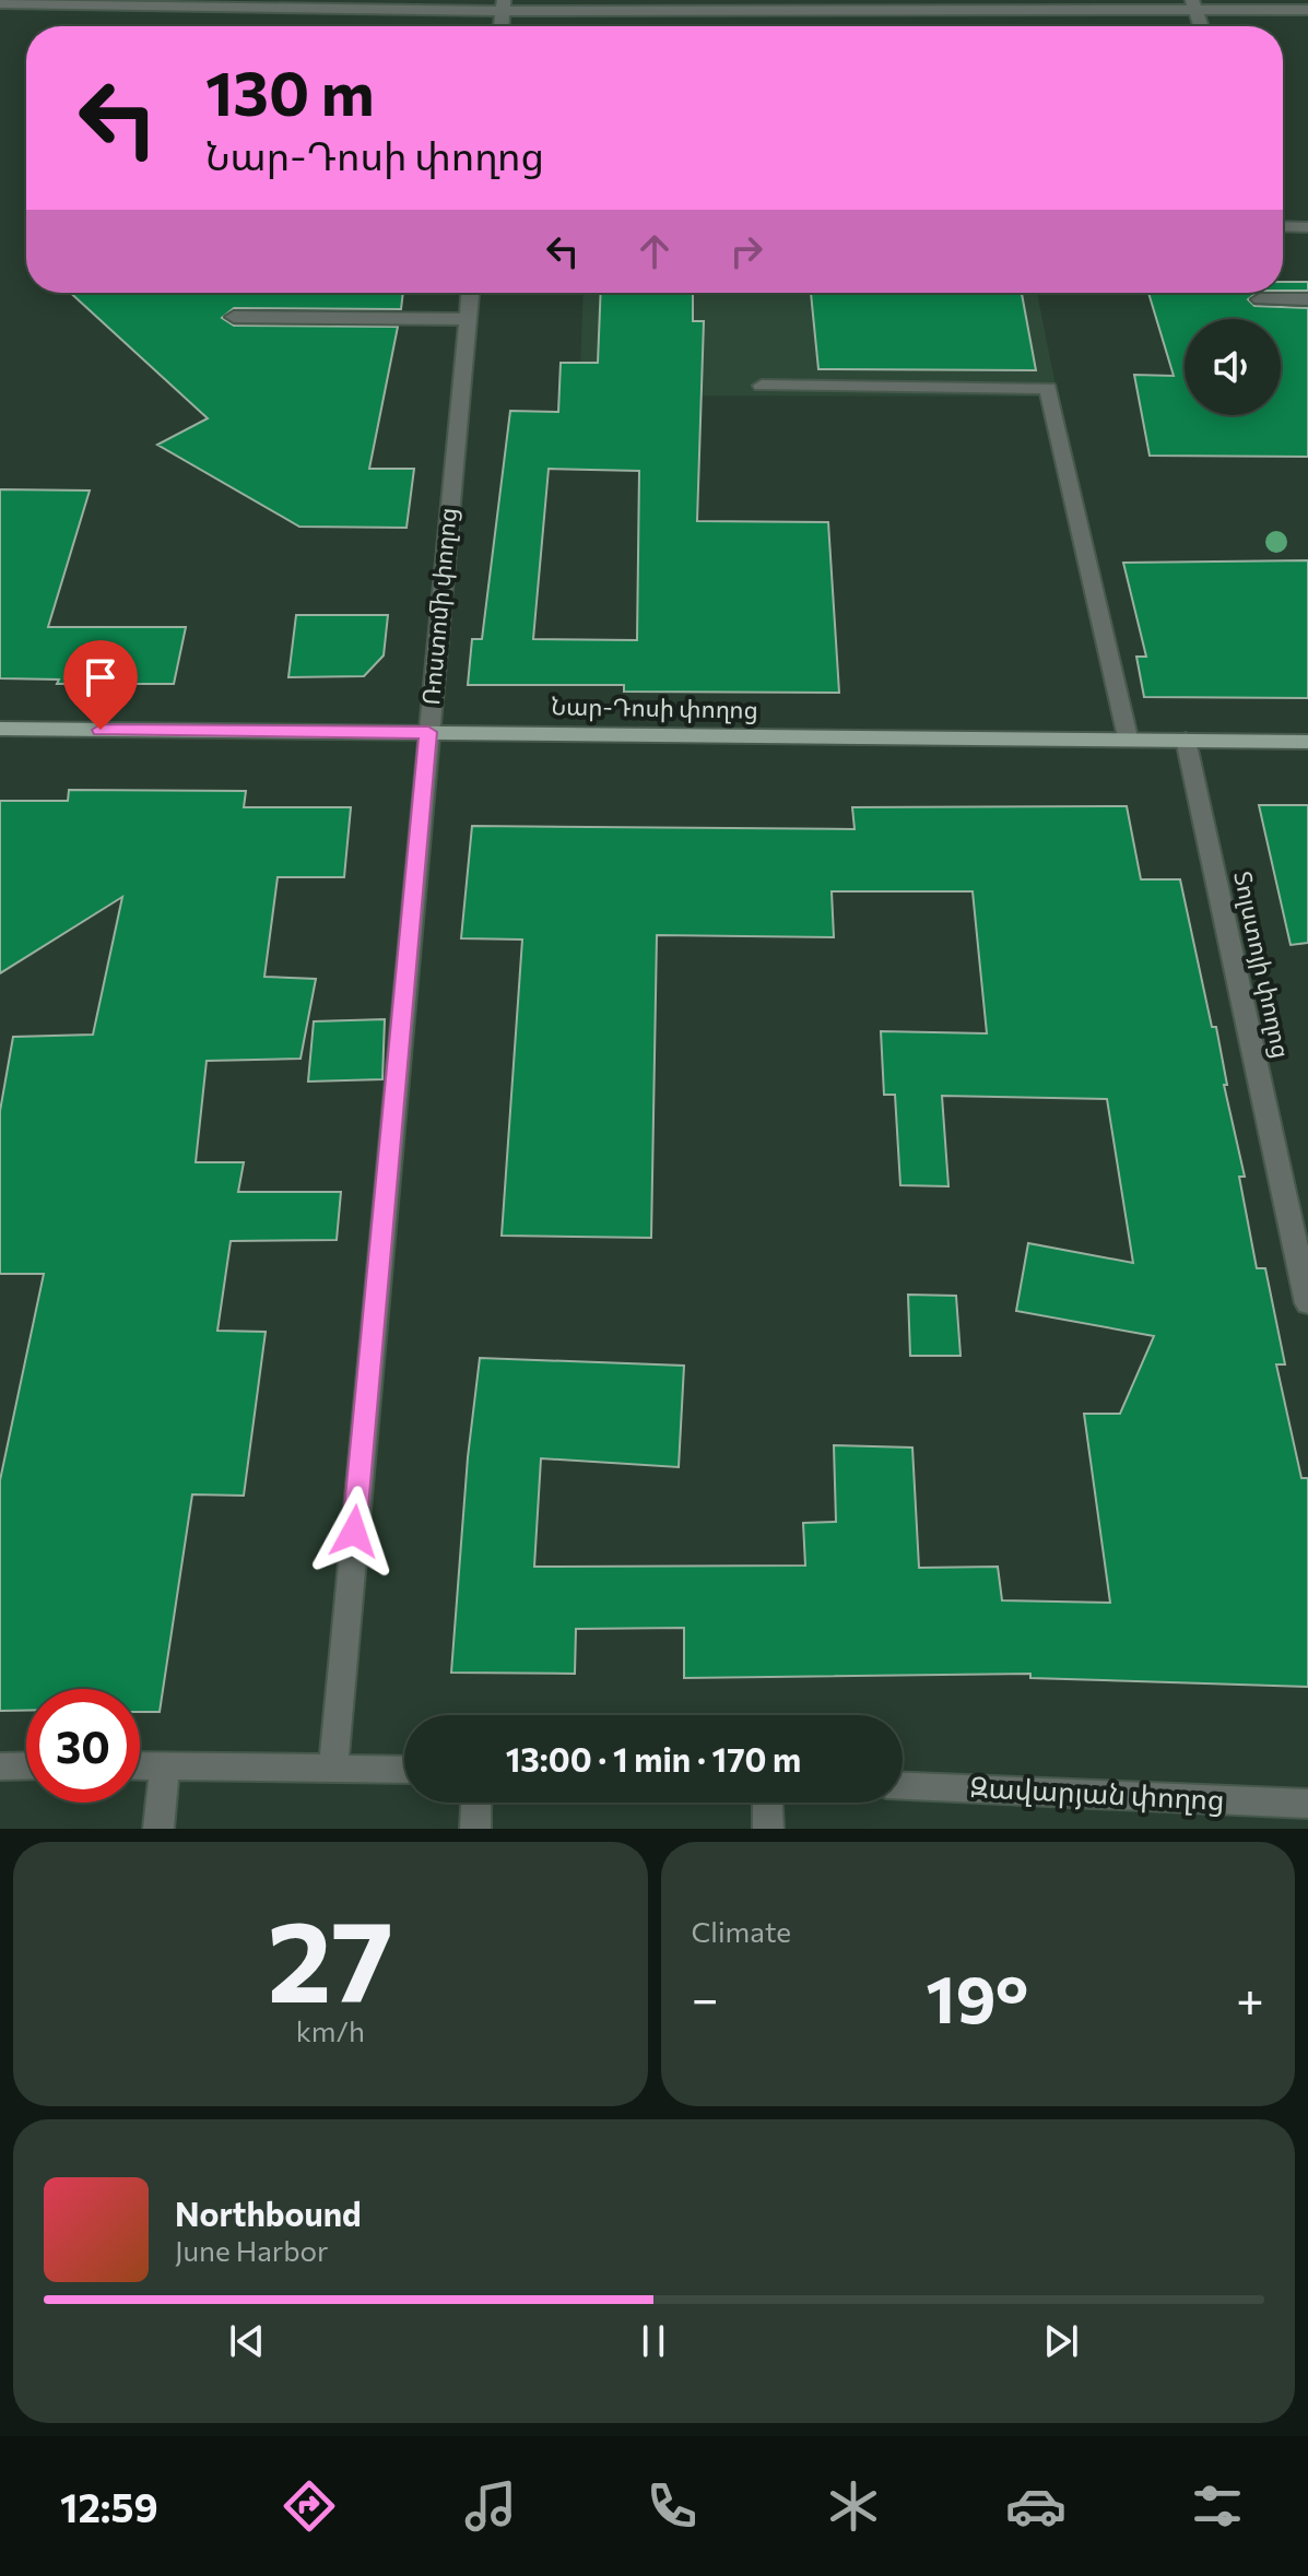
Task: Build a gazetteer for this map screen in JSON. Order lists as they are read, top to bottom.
{
  "streets": {
    "main road": ["Նար-Դոսի փողոց"],
    "street": ["Ռոստոմի փողոց", "Տոլստոյի փողոց", "Զավարյան փողոց"]
  },
  "crossings": [
    ["Ռոստոմի փողոց", "Նար-Դոսի փողոց"],
    ["Նար-Դոսի փողոց", "Տոլստոյի փողոց"]
  ],
  "page": {
    "turn": ["130 m", "Նար-Դոսի փողոց"],
    "limit": "30",
    "trip": "13:00 · 1 min · 170 m",
    "tile": [
      ["27", "km/h"],
      "Climate"
    ],
    "heat": ["−", "19°", "+"],
    "song": ["Northbound", "June Harbor"],
    "tabs": "12:59"
  }
}
